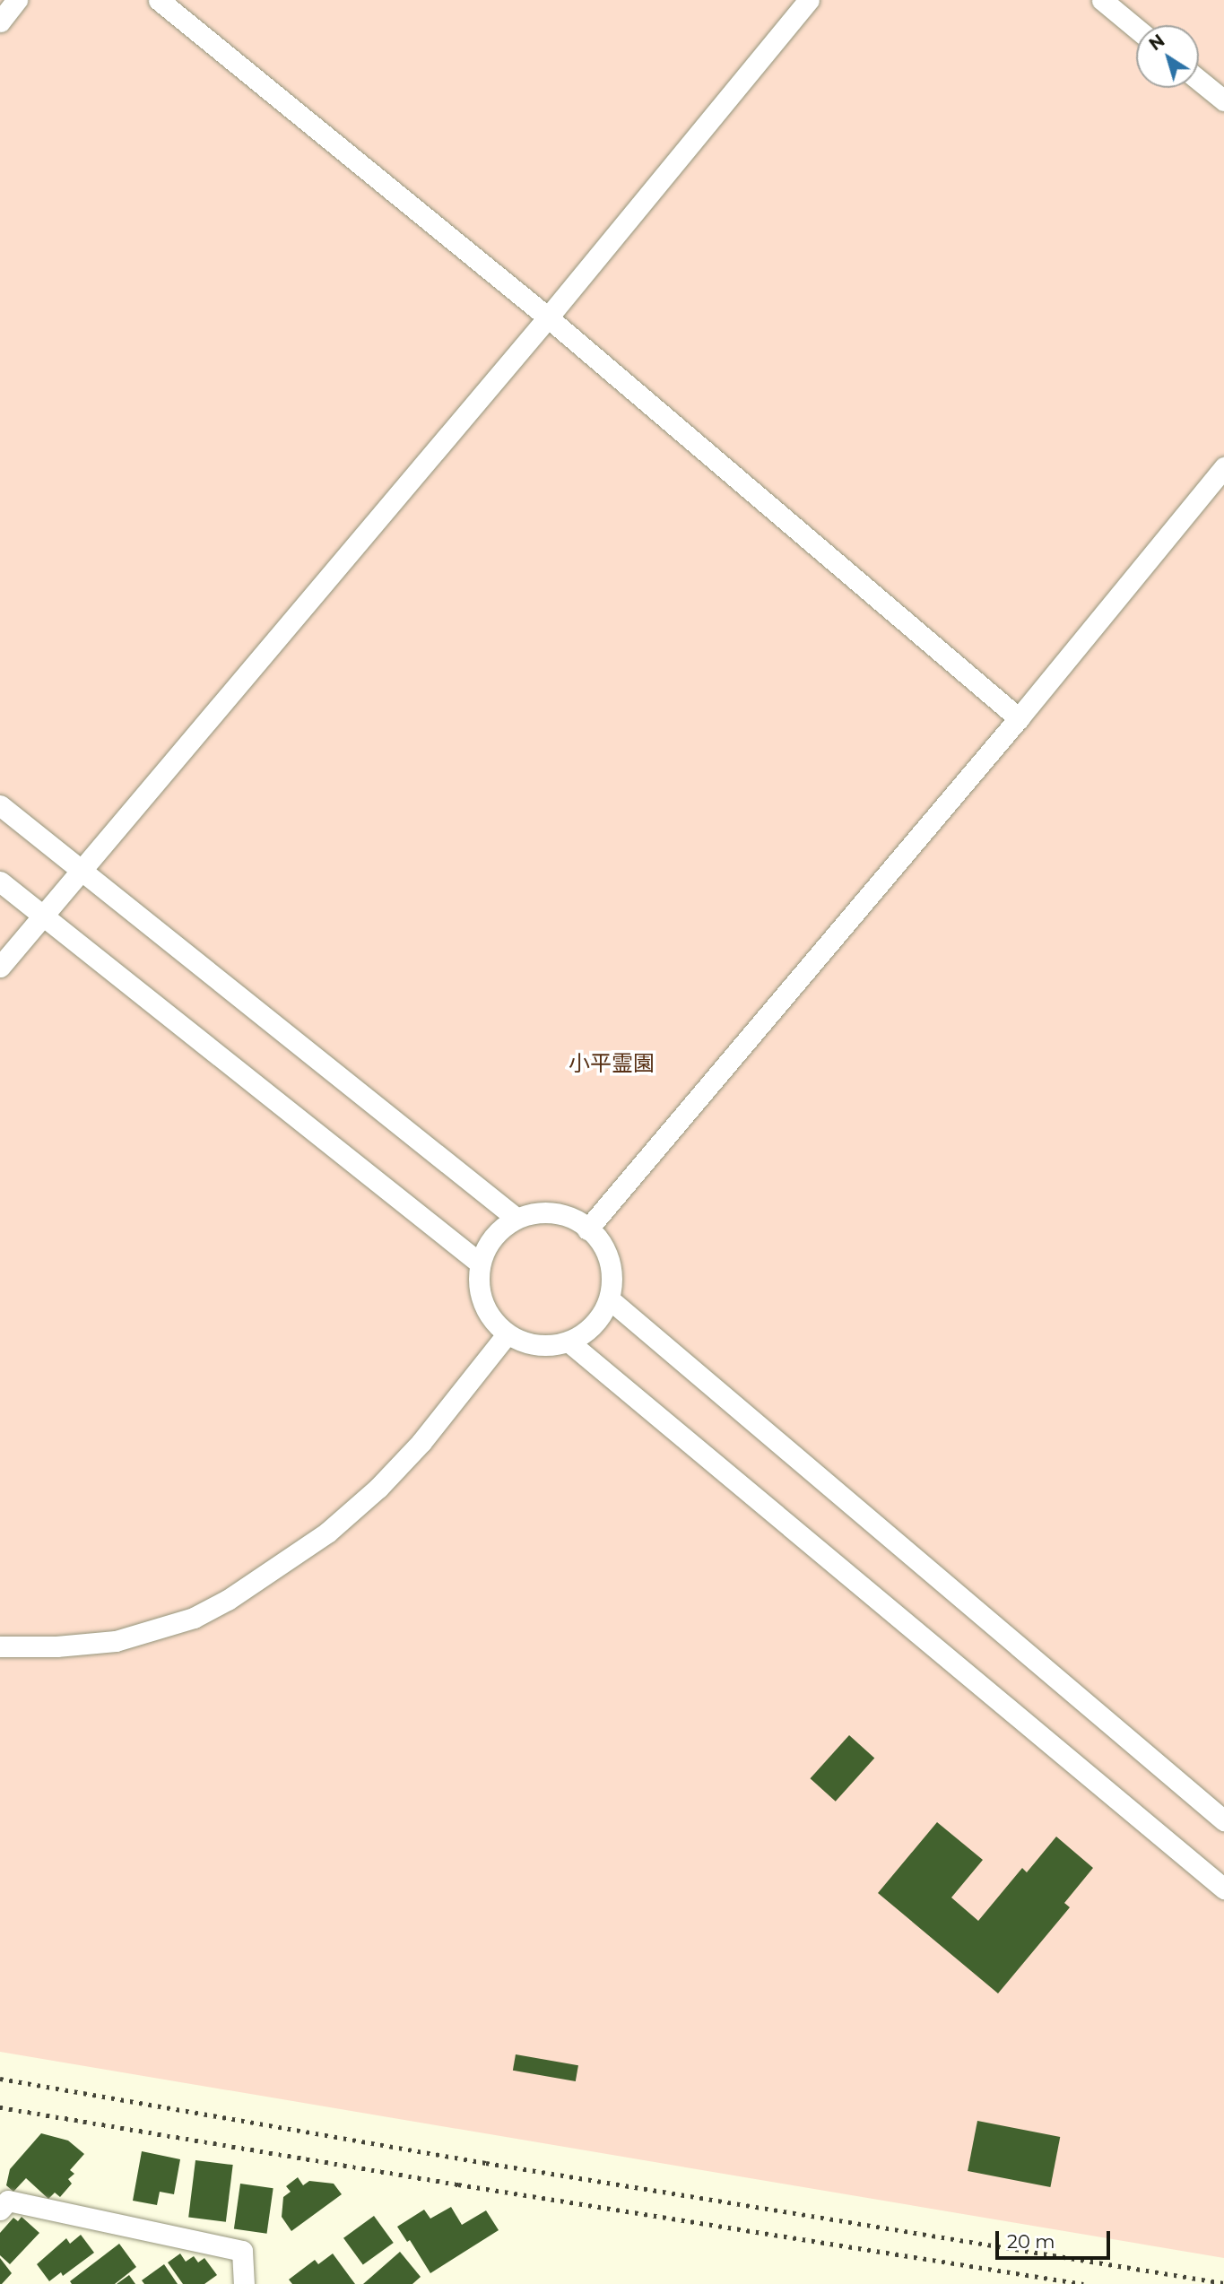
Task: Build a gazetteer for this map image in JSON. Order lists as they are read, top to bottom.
{
  "parks": ["小平霊園"],
  "scale_bar": "20 m",
  "north": "top left"
}
